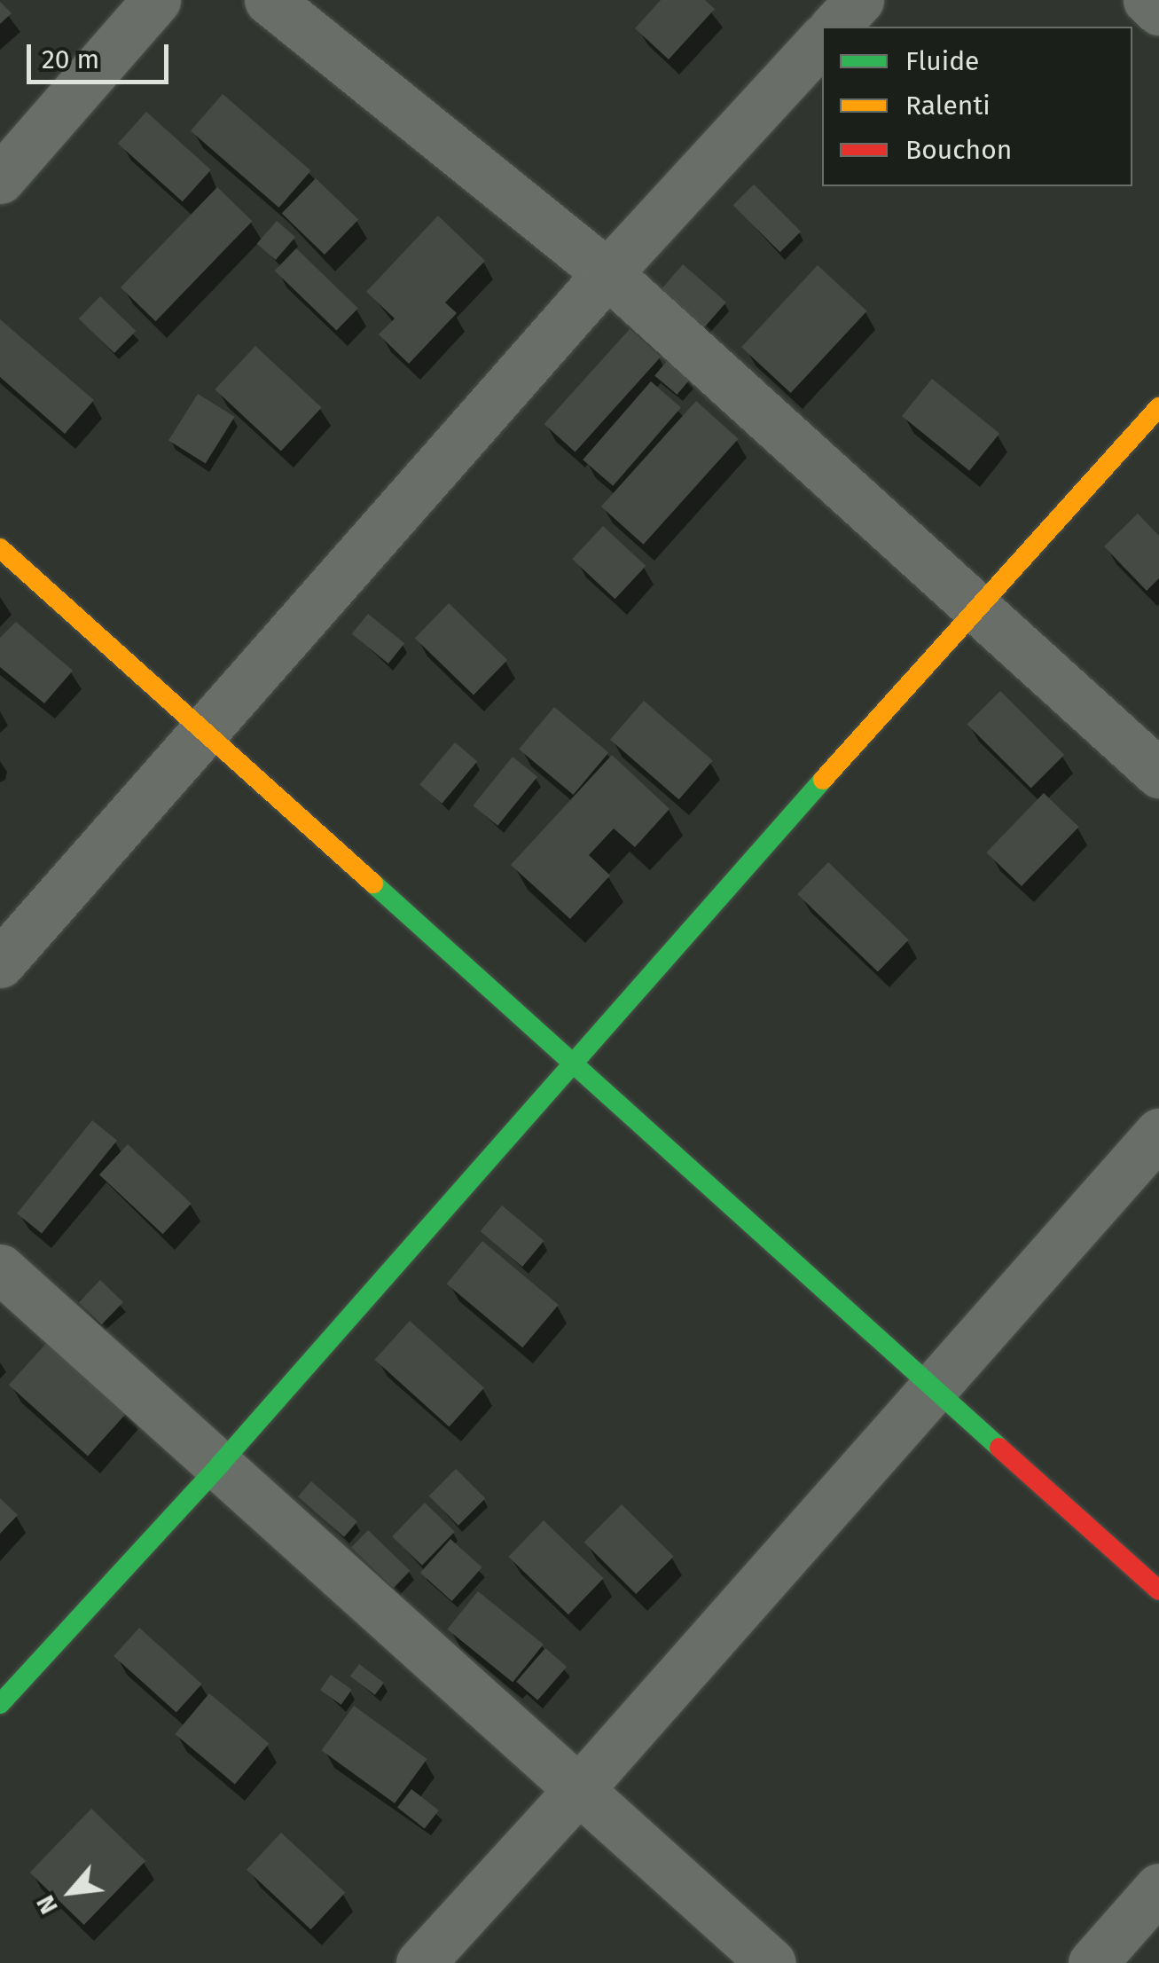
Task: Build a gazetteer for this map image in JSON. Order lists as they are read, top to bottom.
{
  "legend": ["Fluide", "Ralenti", "Bouchon"],
  "scale_bar": "20 m",
  "north": "bottom left"
}
